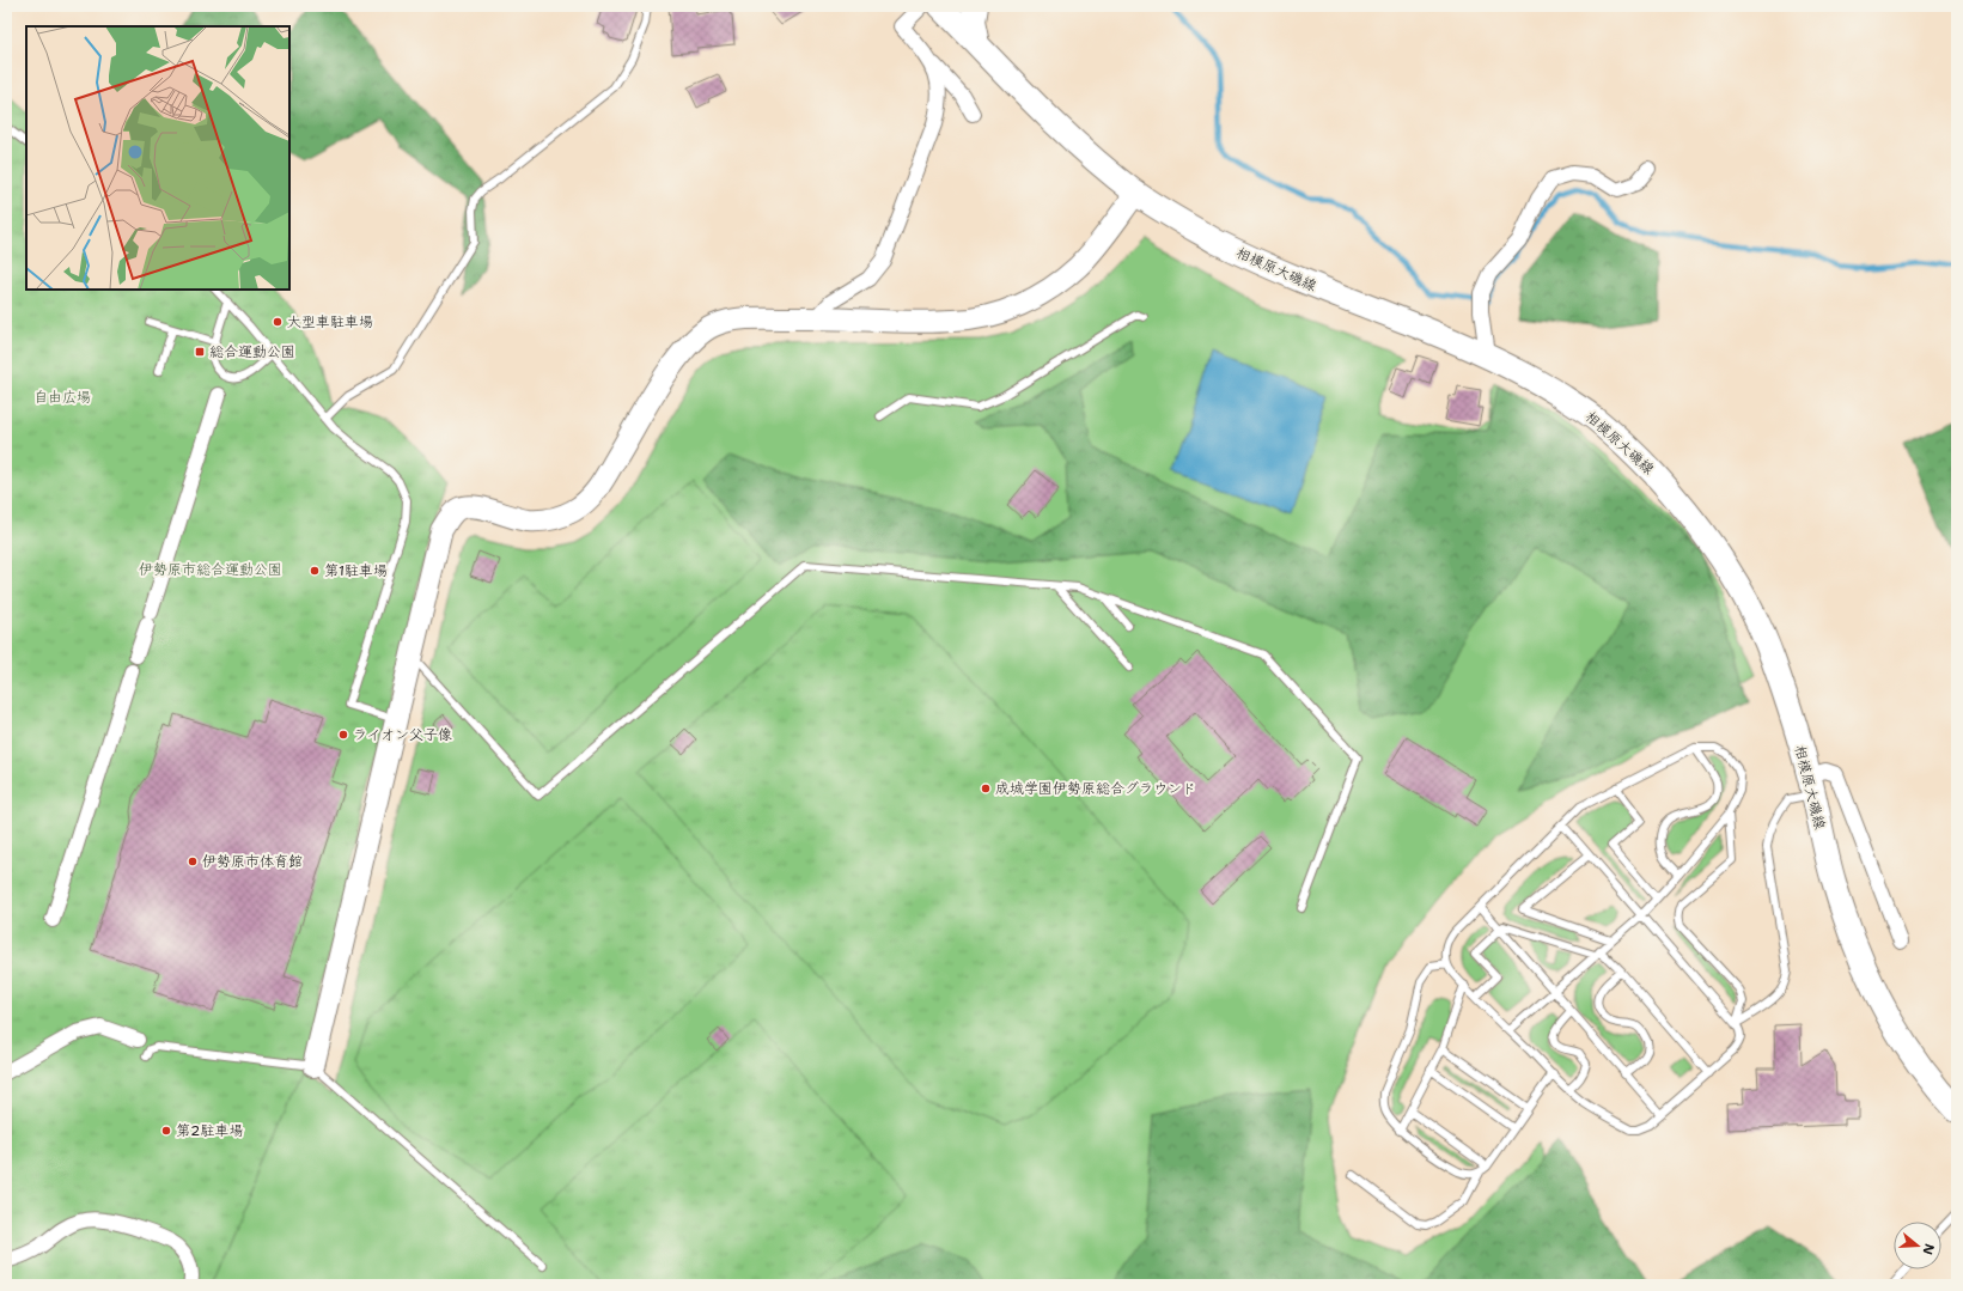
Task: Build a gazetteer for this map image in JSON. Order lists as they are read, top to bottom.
{
  "streets": {
    "main road": ["相模原大磯線"]
  },
  "parks": ["自由広場", "伊勢原市総合運動公園"],
  "places": {
    "other": [
      "大型車駐車場",
      "第1駐車場",
      "ライオン父子像",
      "成城学園伊勢原総合グラウンド",
      "伊勢原市体育館",
      "第2駐車場"
    ],
    "transit": ["総合運動公園"]
  },
  "north": "right"
}
